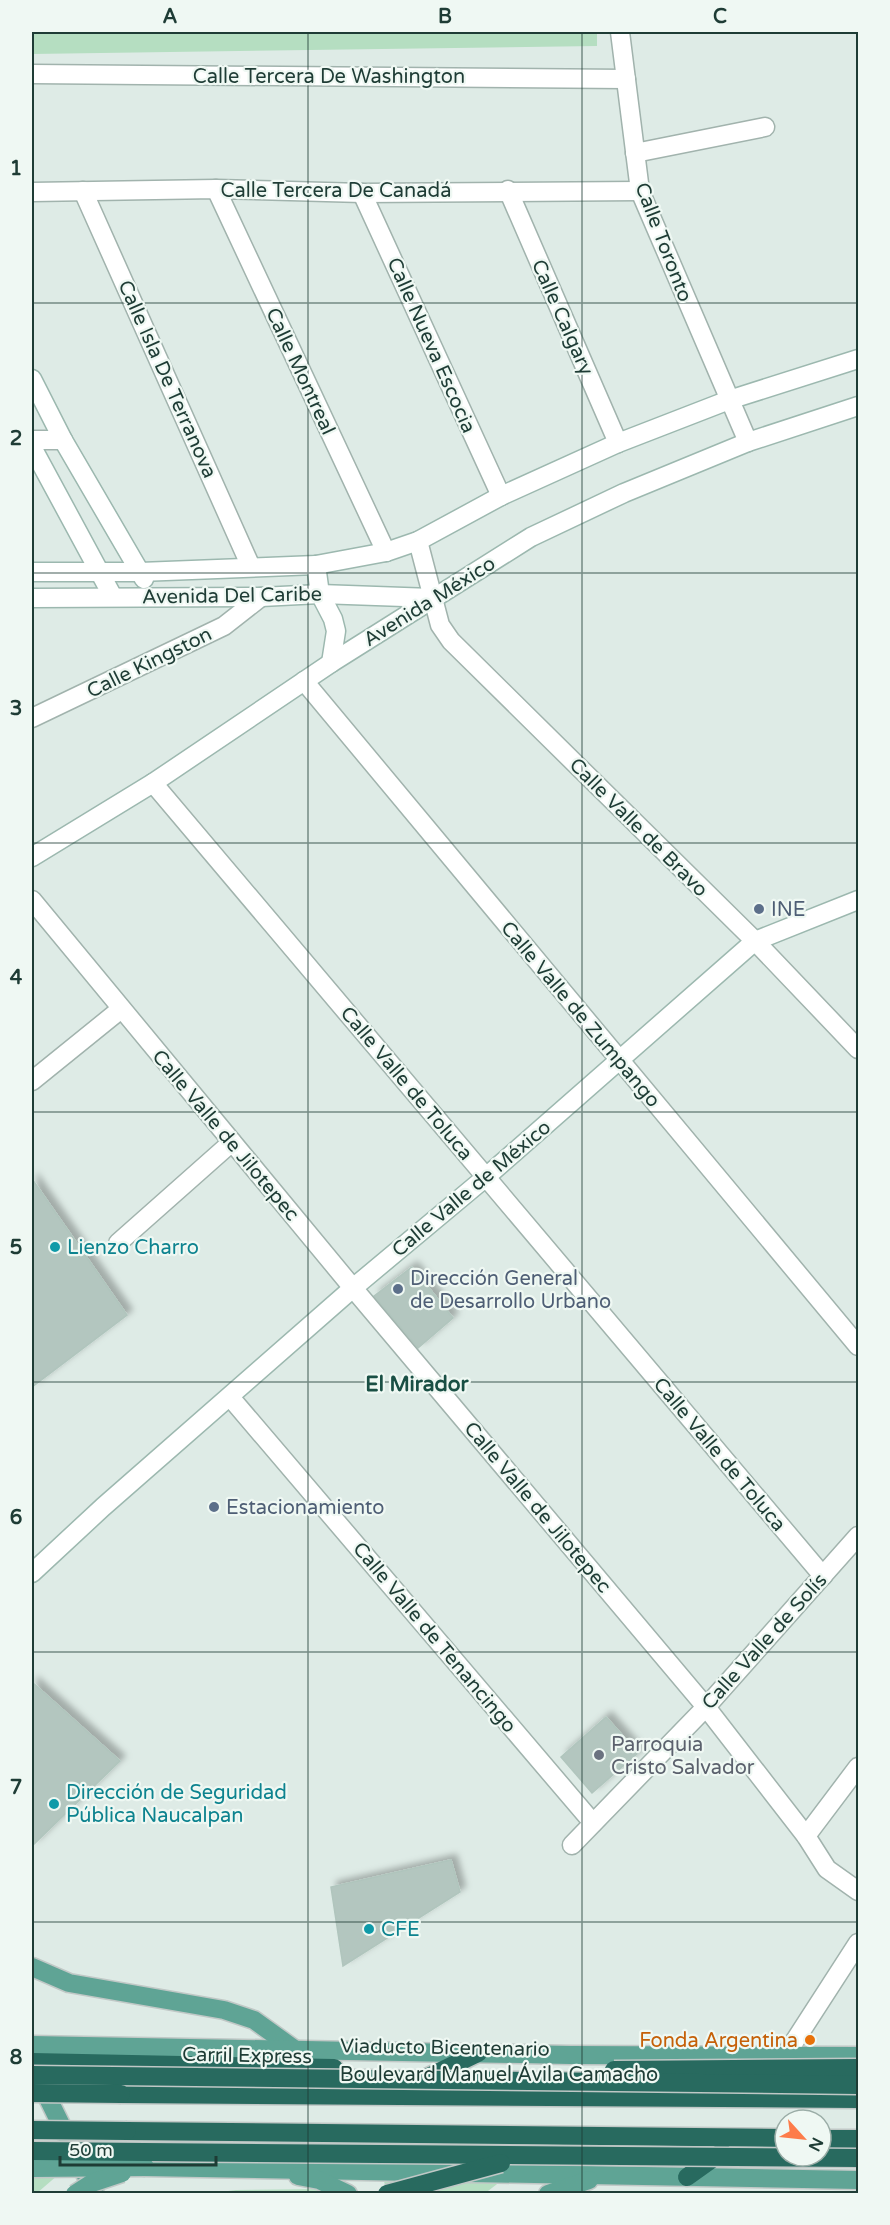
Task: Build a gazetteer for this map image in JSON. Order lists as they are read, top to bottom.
{
  "streets": {
    "highway": ["Viaducto Bicentenario", "Carril Express", "Boulevard Manuel Ávila Camacho"],
    "street": [
      "Calle Tercera De Washington",
      "Calle Tercera De Canadá",
      "Calle Toronto",
      "Calle Calgary",
      "Calle Nueva Escocia",
      "Calle Montreal",
      "Calle Isla De Terranova",
      "Avenida Del Caribe",
      "Avenida México",
      "Calle Kingston",
      "Calle Valle de Bravo",
      "Calle Valle de Zumpango",
      "Calle Valle de Toluca",
      "Calle Valle de Jilotepec",
      "Calle Valle de México",
      "Calle Valle de Tenancingo",
      "Calle Valle de Solís"
    ]
  },
  "crossings": [
    ["Calle Tercera De Washington", "Calle Toronto"],
    ["Calle Tercera De Canadá", "Calle Toronto"],
    ["Calle Tercera De Canadá", "Calle Calgary"],
    ["Calle Tercera De Canadá", "Calle Nueva Escocia"],
    ["Calle Tercera De Canadá", "Calle Montreal"],
    ["Calle Tercera De Canadá", "Calle Isla De Terranova"],
    ["Calle Toronto", "Avenida México"],
    ["Calle Montreal", "Avenida Del Caribe"],
    ["Calle Isla De Terranova", "Avenida Del Caribe"],
    ["Avenida Del Caribe", "Avenida México"],
    ["Avenida Del Caribe", "Calle Kingston"],
    ["Avenida Del Caribe", "Calle Valle de Bravo"],
    ["Avenida México", "Calle Valle de Bravo"],
    ["Avenida México", "Calle Valle de Zumpango"],
    ["Avenida México", "Calle Valle de Toluca"],
    ["Calle Valle de Bravo", "Calle Valle de México"],
    ["Calle Valle de Zumpango", "Calle Valle de México"],
    ["Calle Valle de Toluca", "Calle Valle de México"],
    ["Calle Valle de Toluca", "Calle Valle de Solís"],
    ["Calle Valle de Jilotepec", "Calle Valle de México"],
    ["Calle Valle de Jilotepec", "Calle Valle de Solís"],
    ["Calle Valle de México", "Calle Valle de Tenancingo"],
    ["Calle Valle de Tenancingo", "Calle Valle de Solís"]
  ],
  "districts": ["El Mirador"],
  "places": [
    "INE",
    "Lienzo Charro",
    "Dirección General de Desarrollo Urbano",
    "Estacionamiento",
    "Parroquia Cristo Salvador",
    "Dirección de Seguridad Pública Naucalpan",
    "CFE",
    "Fonda Argentina"
  ],
  "scale_bar": "50 m",
  "north": "bottom right",
  "grid": {
    "columns": ["A", "B", "C"],
    "rows": [
      "1",
      "2",
      "3",
      "4",
      "5",
      "6",
      "7",
      "8"
    ]
  }
}
